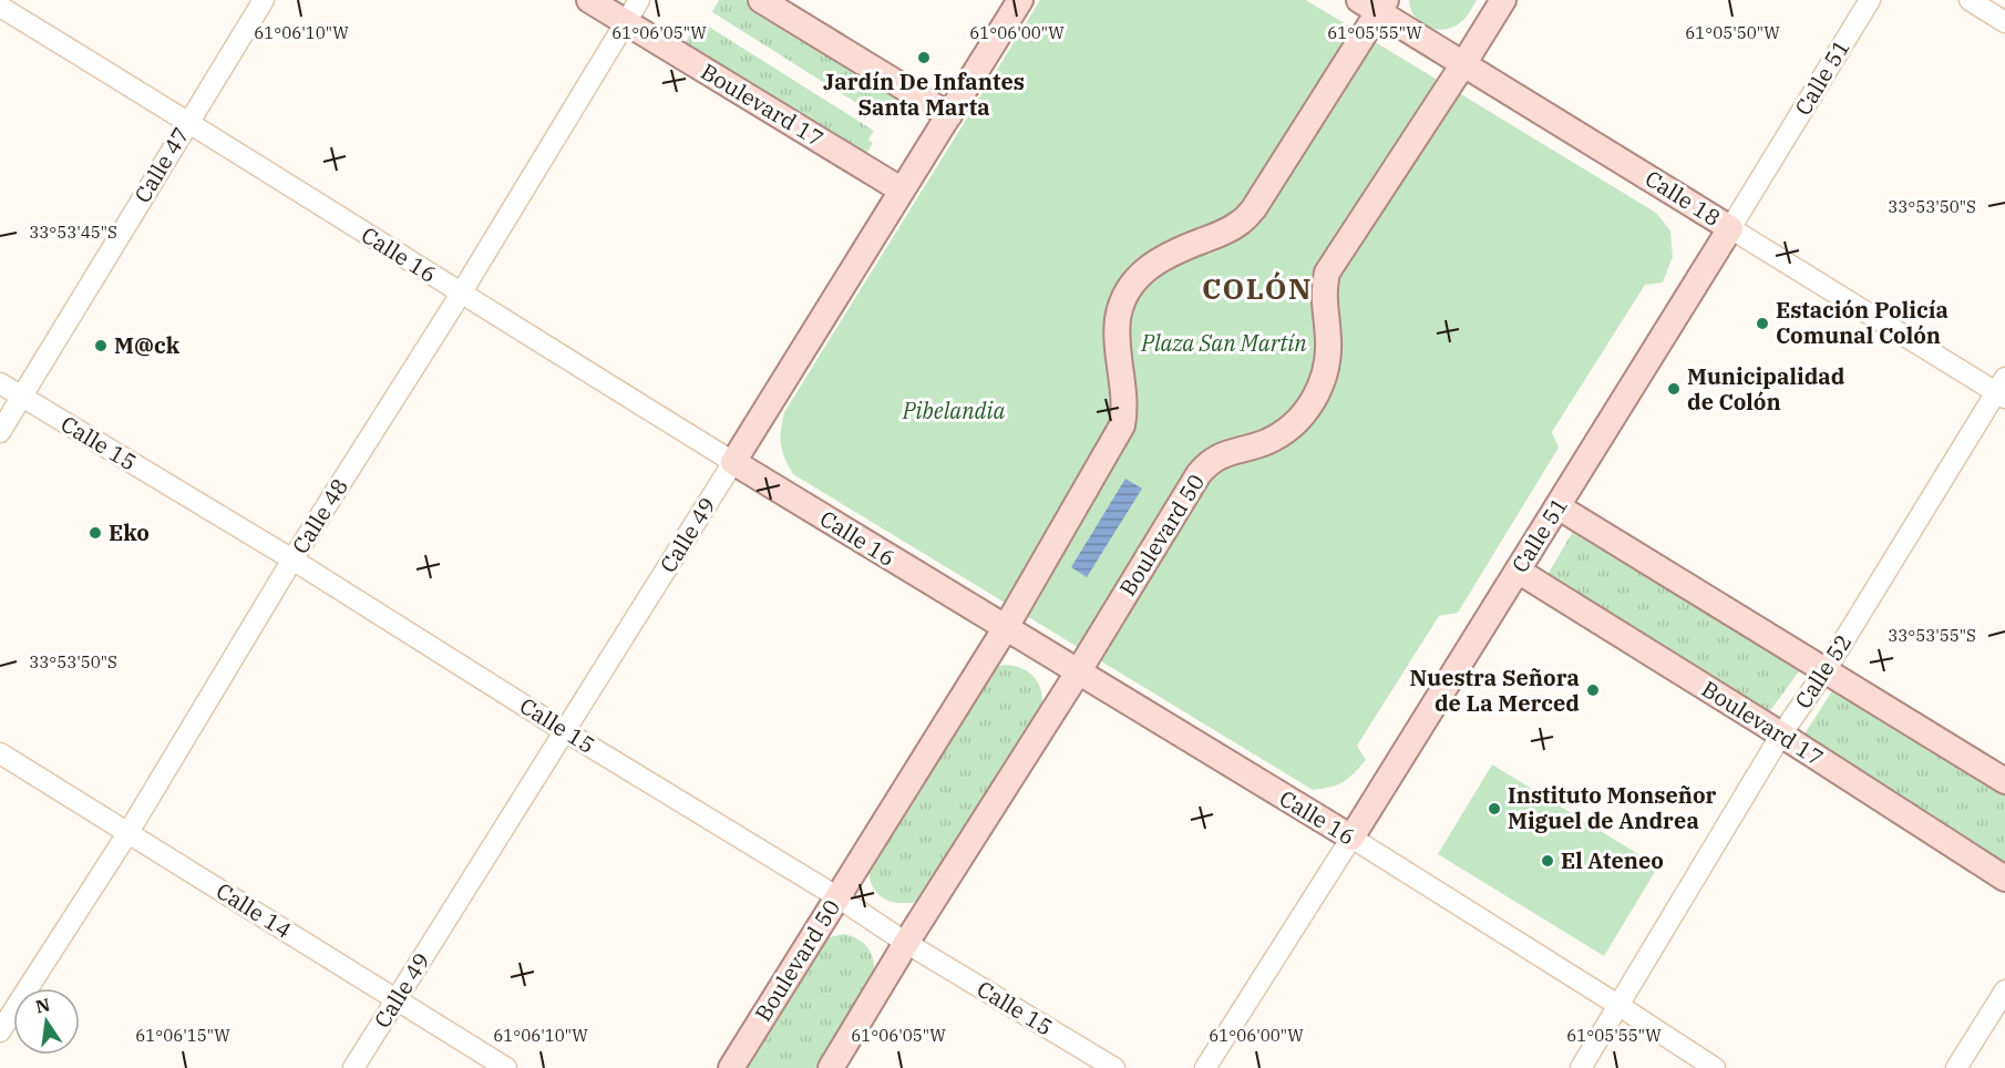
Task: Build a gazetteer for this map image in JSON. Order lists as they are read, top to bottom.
{
  "streets": {
    "main road": [
      "Calle 51",
      "Boulevard 17",
      "Calle 18",
      "Calle 16",
      "Calle 49",
      "Boulevard 50"
    ],
    "street": [
      "Calle 47",
      "Calle 15",
      "Calle 48",
      "Calle 52",
      "Calle 14"
    ]
  },
  "crossings": [
    ["Calle 51", "Boulevard 17"],
    ["Calle 51", "Calle 18"],
    ["Calle 51", "Calle 16"],
    ["Boulevard 17", "Calle 48"],
    ["Boulevard 17", "Calle 49"],
    ["Boulevard 17", "Calle 52"],
    ["Calle 47", "Calle 16"],
    ["Calle 47", "Calle 15"],
    ["Calle 18", "Boulevard 50"],
    ["Calle 18", "Calle 52"],
    ["Calle 16", "Calle 48"],
    ["Calle 16", "Calle 49"],
    ["Calle 16", "Boulevard 50"],
    ["Calle 16", "Calle 52"],
    ["Calle 15", "Calle 48"],
    ["Calle 15", "Calle 49"],
    ["Calle 15", "Boulevard 50"],
    ["Calle 48", "Calle 14"],
    ["Calle 49", "Calle 14"]
  ],
  "districts": ["COLÓN"],
  "parks": ["Plaza San Martín", "Pibelandia"],
  "places": [
    "Jardín De Infantes Santa Marta",
    "Estación Policía Comunal Colón",
    "M@ck",
    "Municipalidad de Colón",
    "Eko",
    "Nuestra Señora de La Merced",
    "Instituto Monseñor Miguel de Andrea",
    "El Ateneo"
  ],
  "north": "top",
  "coordinates": [
    "61°06'10\"W",
    "61°06'05\"W",
    "61°06'00\"W",
    "61°05'55\"W",
    "61°05'50\"W",
    "33°53'50\"S",
    "33°53'45\"S",
    "33°53'55\"S",
    "61°06'15\"W"
  ]
}
